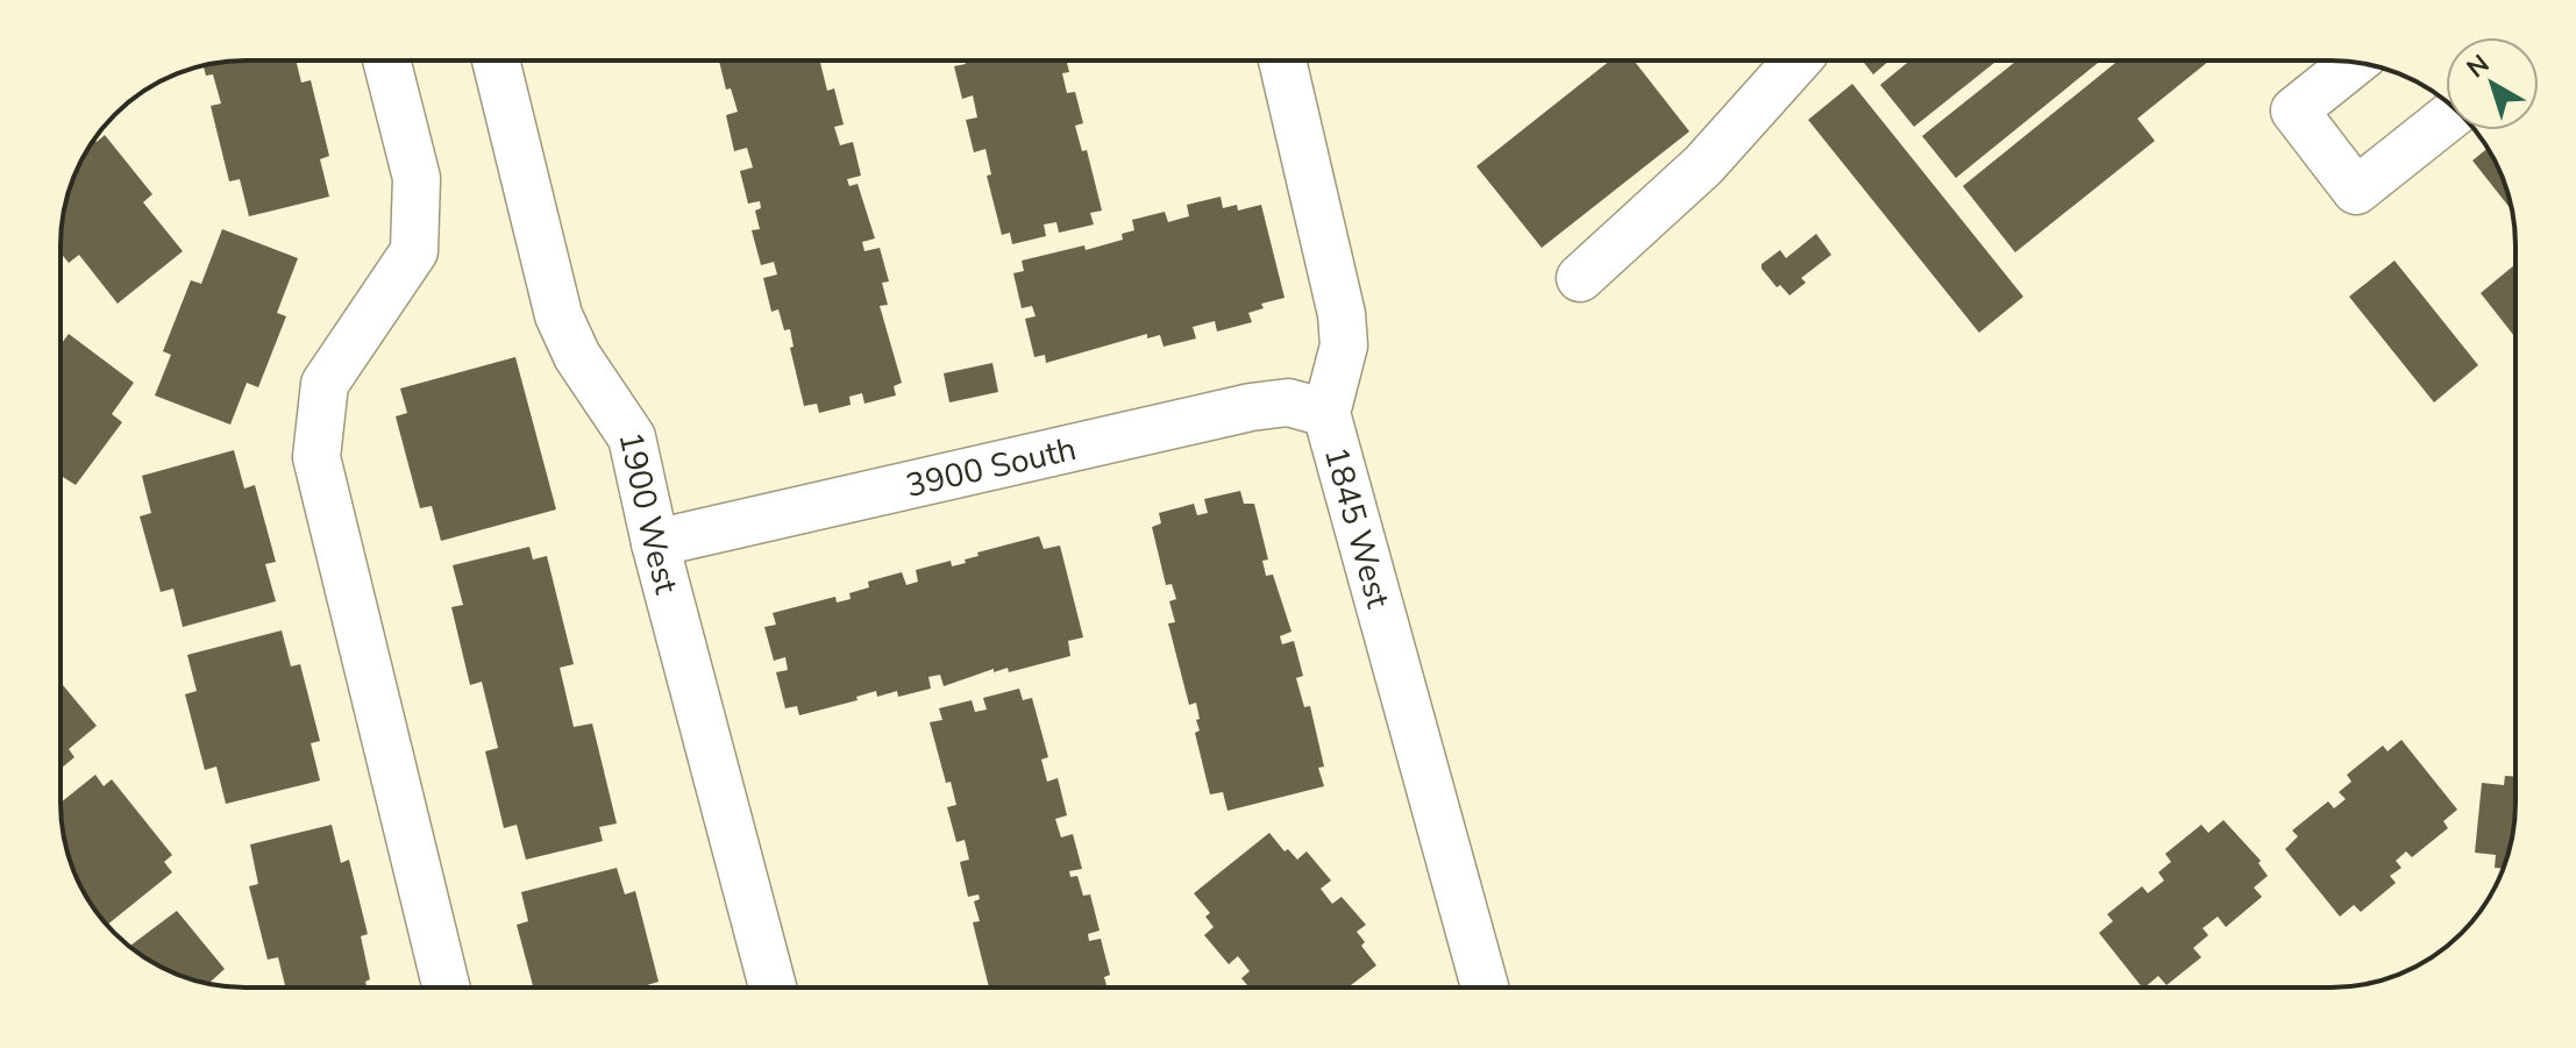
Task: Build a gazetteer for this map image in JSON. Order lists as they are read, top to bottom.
{
  "streets": {
    "street": ["3900 South", "1900 West", "1845 West"]
  },
  "crossings": [
    ["3900 South", "1900 West"],
    ["3900 South", "1845 West"]
  ],
  "north": "top left"
}
